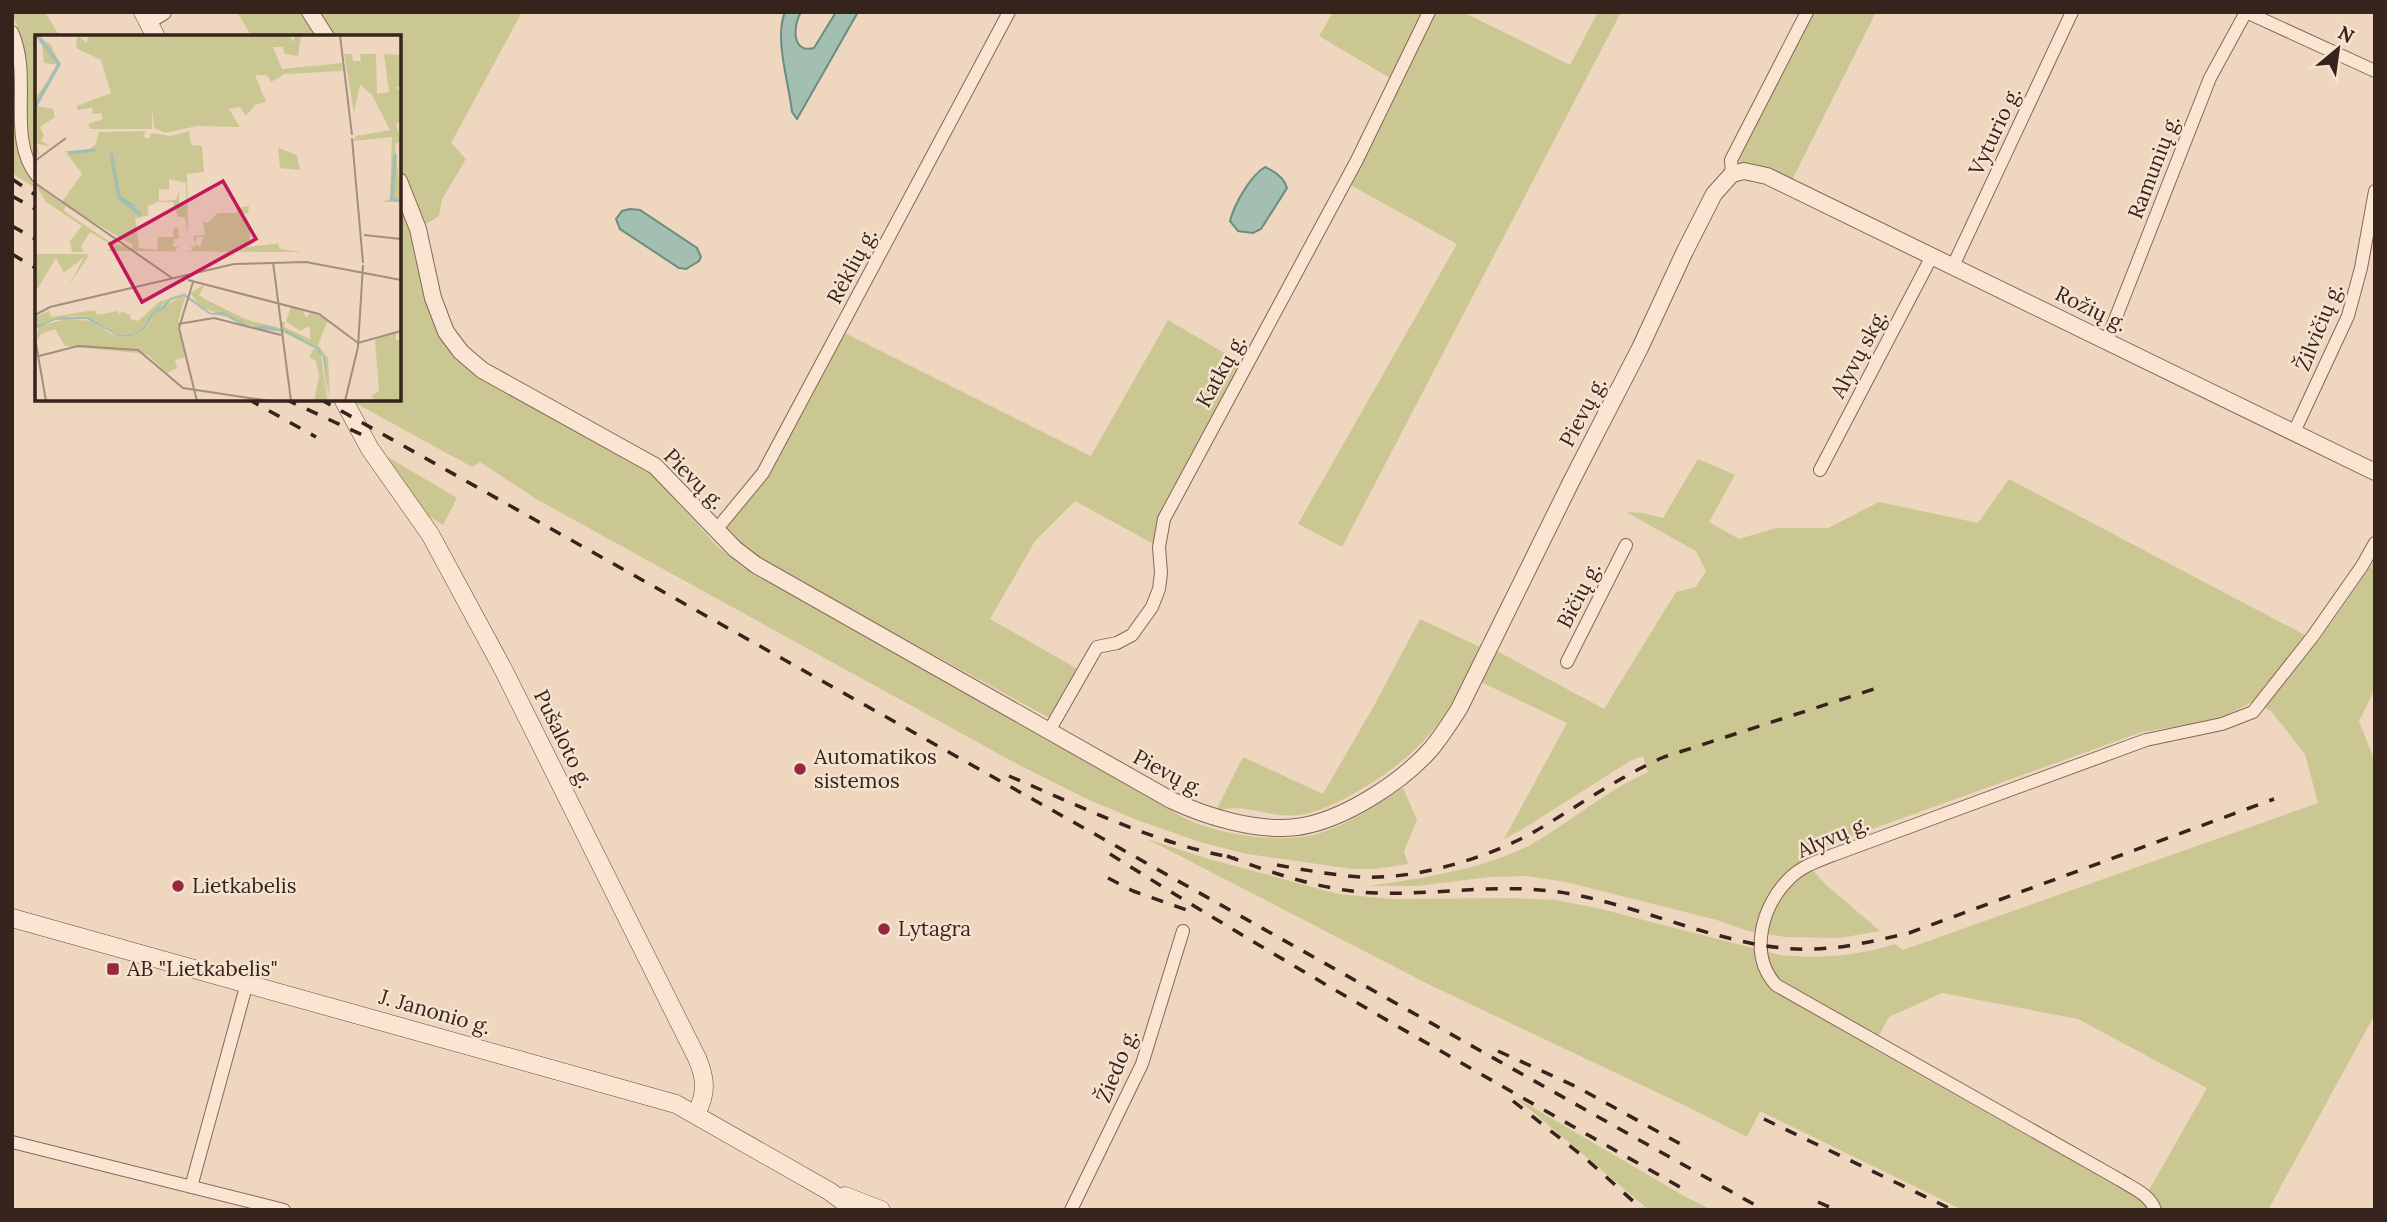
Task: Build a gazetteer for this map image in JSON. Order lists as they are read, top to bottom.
{
  "streets": {
    "main road": ["Pušaloto g.", "J. Janonio g."],
    "street": [
      "Vyturio g.",
      "Ramunių g.",
      "Rėklių g.",
      "Rožių g.",
      "Žilvičių g.",
      "Alyvų skg.",
      "Katkų g.",
      "Pievų g.",
      "Bičių g.",
      "Alyvų g.",
      "Žiedo g."
    ]
  },
  "crossings": [
    ["Vyturio g.", "Rožių g."],
    ["Ramunių g.", "Rožių g."],
    ["Rėklių g.", "Pievų g."],
    ["Rožių g.", "Žilvičių g."],
    ["Rožių g.", "Alyvų skg."],
    ["Rožių g.", "Pievų g."],
    ["Katkų g.", "Pievų g."],
    ["Pušaloto g.", "J. Janonio g."]
  ],
  "places": {
    "other": ["Automatikos sistemos", "Lietkabelis", "Lytagra"],
    "transit": ["AB \"Lietkabelis\""]
  },
  "north": "top right"
}
